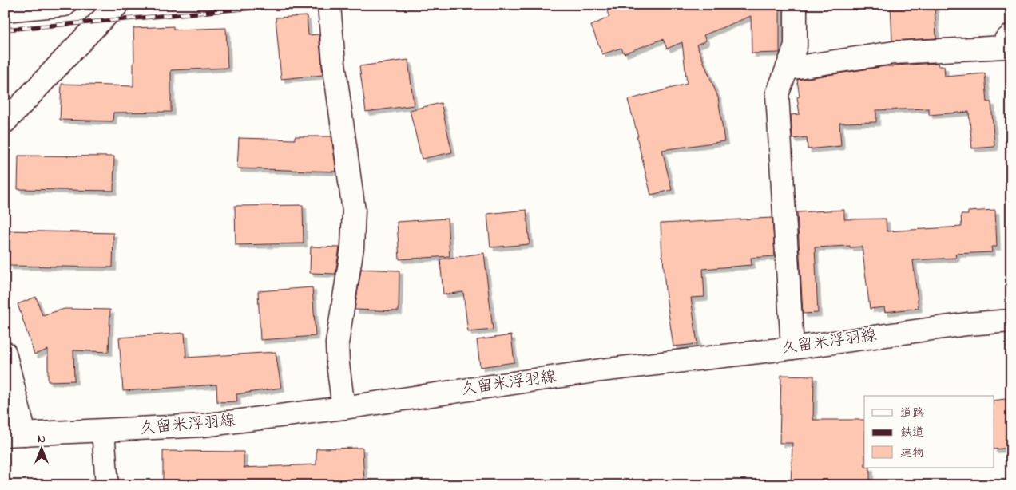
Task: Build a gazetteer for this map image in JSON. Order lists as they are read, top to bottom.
{
  "streets": {
    "street": ["久留米浮羽線"]
  },
  "legend": ["道路", "鉄道", "建物"],
  "north": "top"
}
